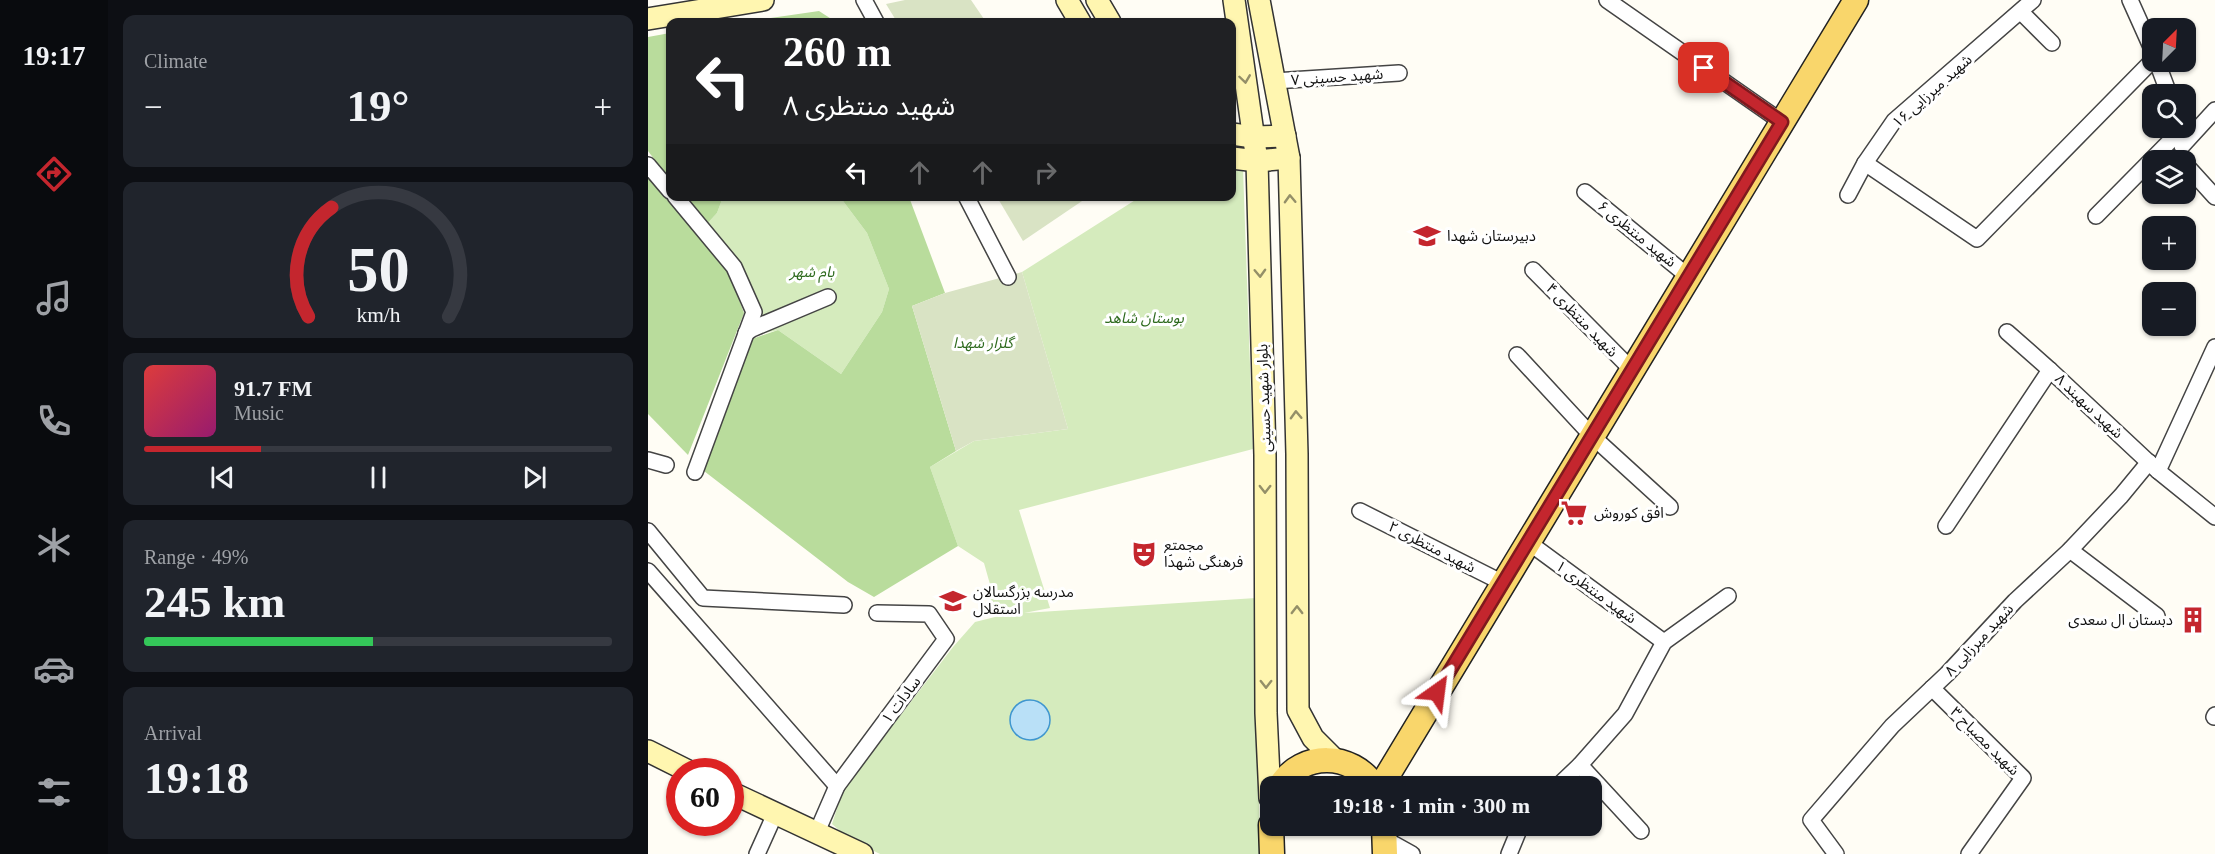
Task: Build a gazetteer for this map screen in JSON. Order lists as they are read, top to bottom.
{
  "streets": {
    "main road": ["بلوار شهید حسینی"],
    "street": [
      "شهید حسینی ۷",
      "شهید میرزایی ۱۶",
      "شهید منتظری ۶",
      "شهید منتظری ۴",
      "شهید سهبند ۸",
      "شهید منتظری ۲",
      "شهید منتظری ۱",
      "شهید میرزایی ۸",
      "سادات ۱",
      "شهید مصباح ۳"
    ]
  },
  "crossings": [
    ["شهید حسینی ۷", "بلوار شهید حسینی"],
    ["شهید سهبند ۸", "شهید میرزایی ۸"],
    ["شهید میرزایی ۸", "شهید مصباح ۳"]
  ],
  "parks": ["بام شهر", "بوستان شاهد", "گلزار شهدا"],
  "places": {
    "school or university": ["دبیرستان شهدا", "مدرسه بزرگسالان استقلال"],
    "supermarket": ["افق کوروش"],
    "theatre": ["مجمتع فرهنگی شهدا"],
    "building": ["دبستان ال سعدی"]
  },
  "north": "top right",
  "page": {
    "tabs": "19:17",
    "tile": [
      "Climate",
      ["Range · 49%", "245 km"],
      ["Arrival", "19:18"]
    ],
    "map_buttons": ["+", "−"],
    "turn": ["260 m", "شهید منتظری ۸"],
    "heat": ["−", "19°", "+"],
    "song": ["91.7 FM", "Music"],
    "limit": "60",
    "trip": "19:18 · 1 min · 300 m",
    "gauge": ["50", "km/h"]
  }
}
